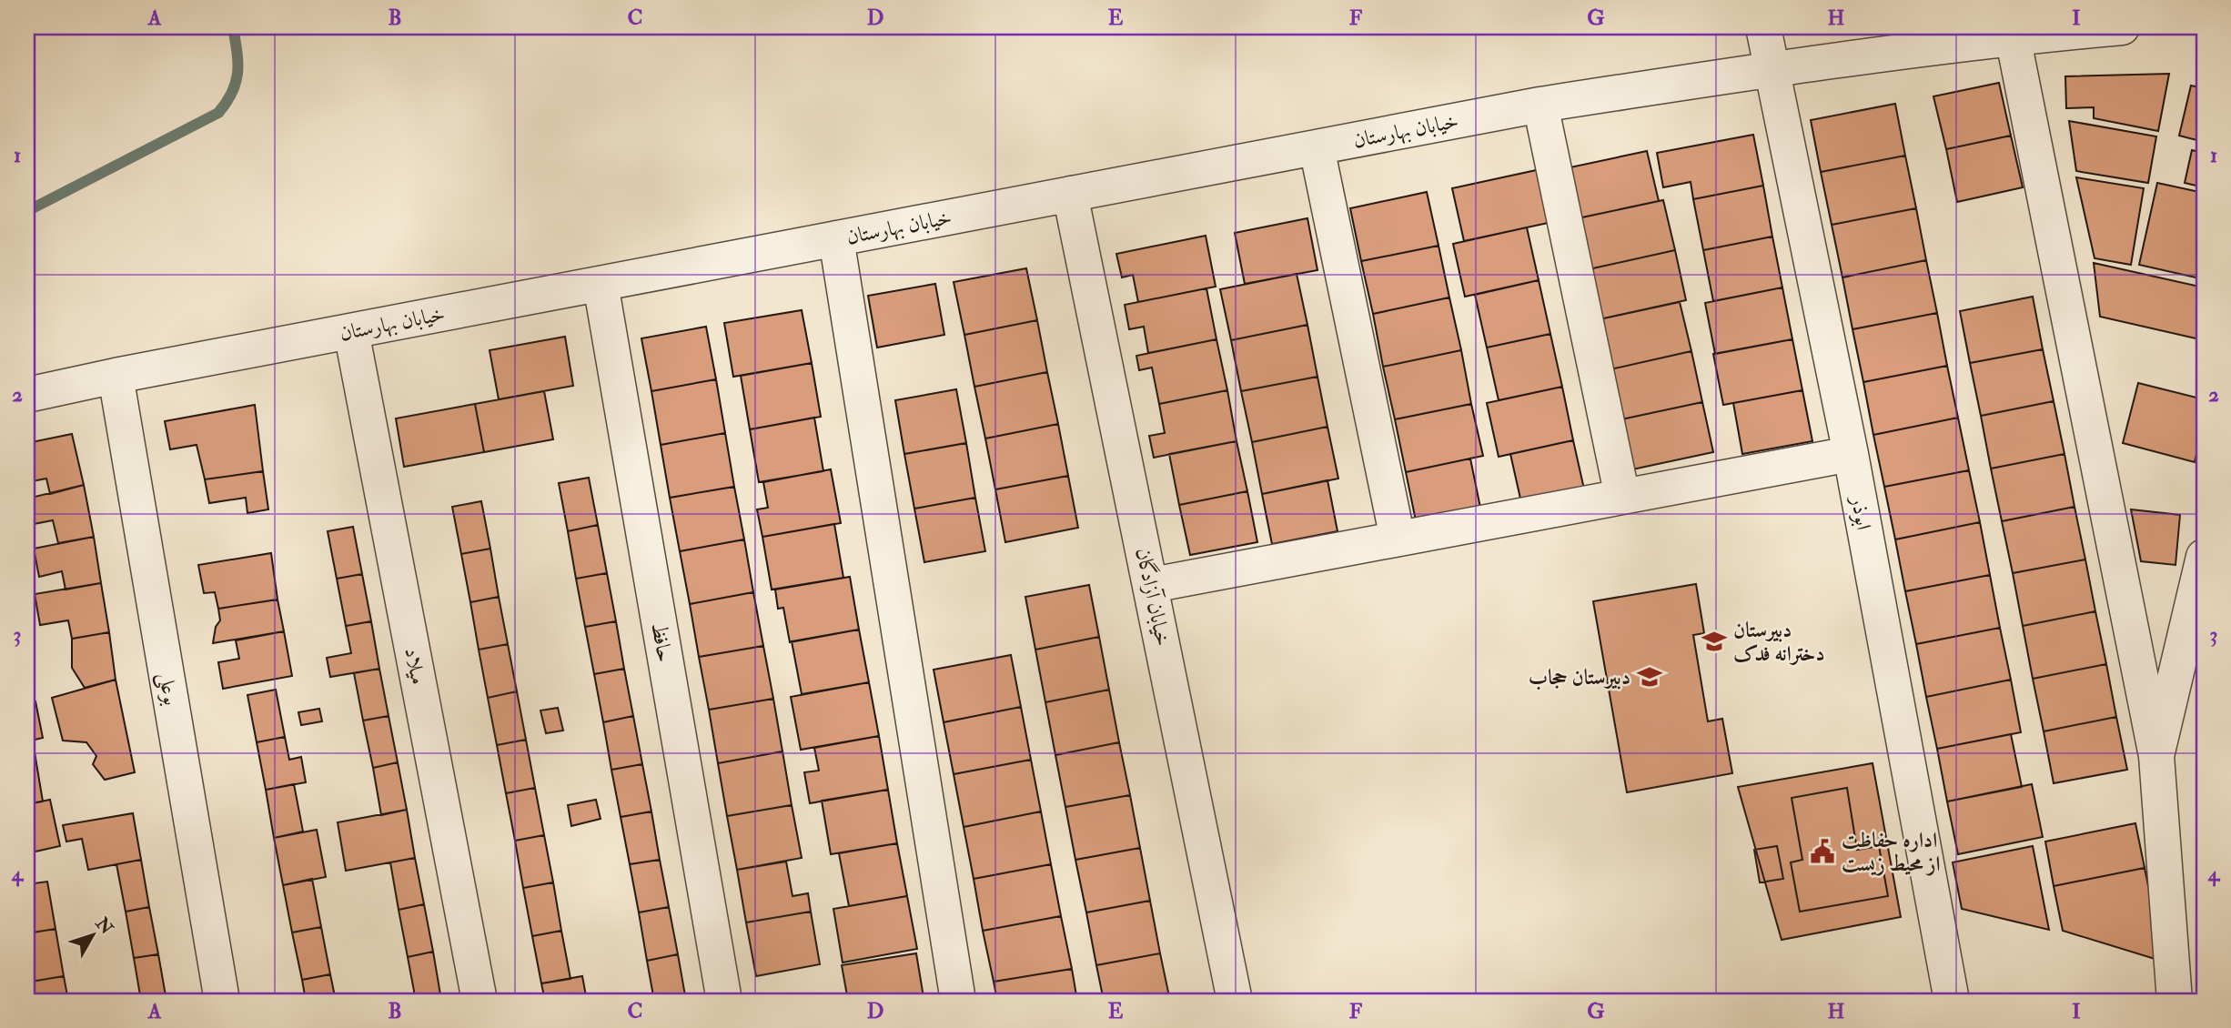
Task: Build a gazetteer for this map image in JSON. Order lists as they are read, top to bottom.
{
  "streets": {
    "street": [
      "خیابان بهارستان",
      "ابوذر",
      "خیابان آزادگان",
      "حافظ",
      "میلاد",
      "بوعلی"
    ]
  },
  "crossings": [
    ["خیابان بهارستان", "ابوذر"],
    ["خیابان بهارستان", "خیابان آزادگان"],
    ["خیابان بهارستان", "حافظ"],
    ["خیابان بهارستان", "میلاد"],
    ["خیابان بهارستان", "بوعلی"]
  ],
  "places": {
    "school or university": ["دبیرستان دخترانه فدک", "دبیرستان حجاب"],
    "public building": ["اداره حفاظت از محیط زیست"]
  },
  "north": "top right",
  "grid": {
    "columns": [
      "A",
      "B",
      "C",
      "D",
      "E",
      "F",
      "G",
      "H",
      "I"
    ],
    "rows": [
      "1",
      "2",
      "3",
      "4"
    ]
  }
}
